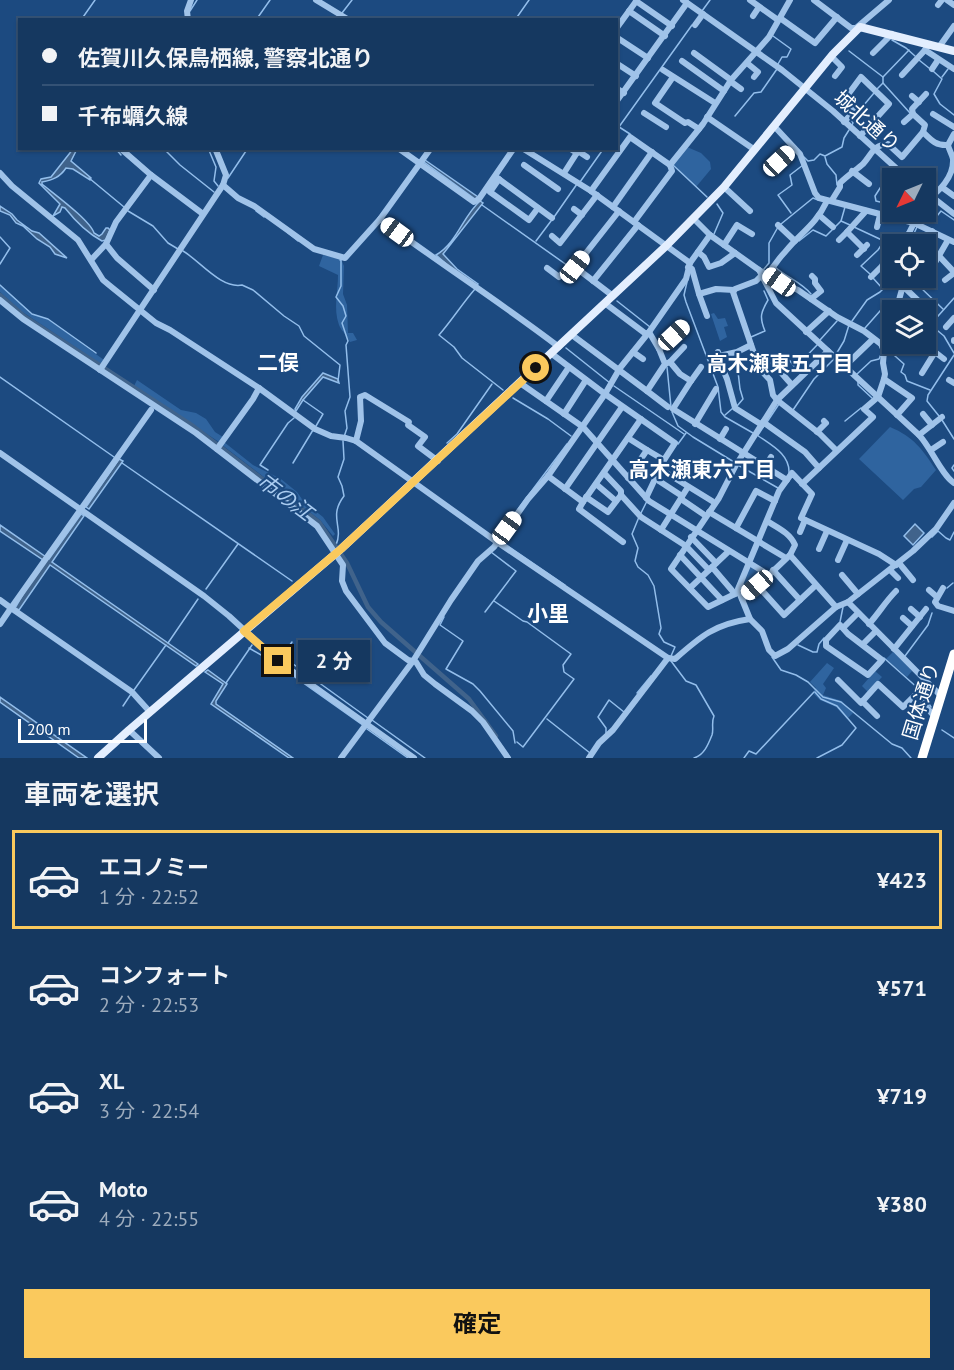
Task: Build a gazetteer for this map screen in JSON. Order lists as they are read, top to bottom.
{
  "streets": {
    "highway": ["国体通り"],
    "street": ["城北通り"]
  },
  "districts": [
    "二俣",
    "高木瀬東五丁目",
    "高木瀬東六丁目",
    "小里"
  ],
  "water": ["市の江"],
  "scale_bar": "200 m",
  "north": "bottom left",
  "page": {
    "banner": ["佐賀川久保鳥栖線, 警察北通り", "千布蠣久線"],
    "bubble": "2 分",
    "scale": "200 m",
    "heading": "車両を選択",
    "list": [
      {
        "name": "エコノミー",
        "note": "1 分 · 22:52",
        "value": "¥423"
      },
      {
        "name": "コンフォート",
        "note": "2 分 · 22:53",
        "value": "¥571"
      },
      {
        "name": "XL",
        "note": "3 分 · 22:54",
        "value": "¥719"
      },
      {
        "name": "Moto",
        "note": "4 分 · 22:55",
        "value": "¥380"
      }
    ],
    "buttons": "確定"
  }
}
